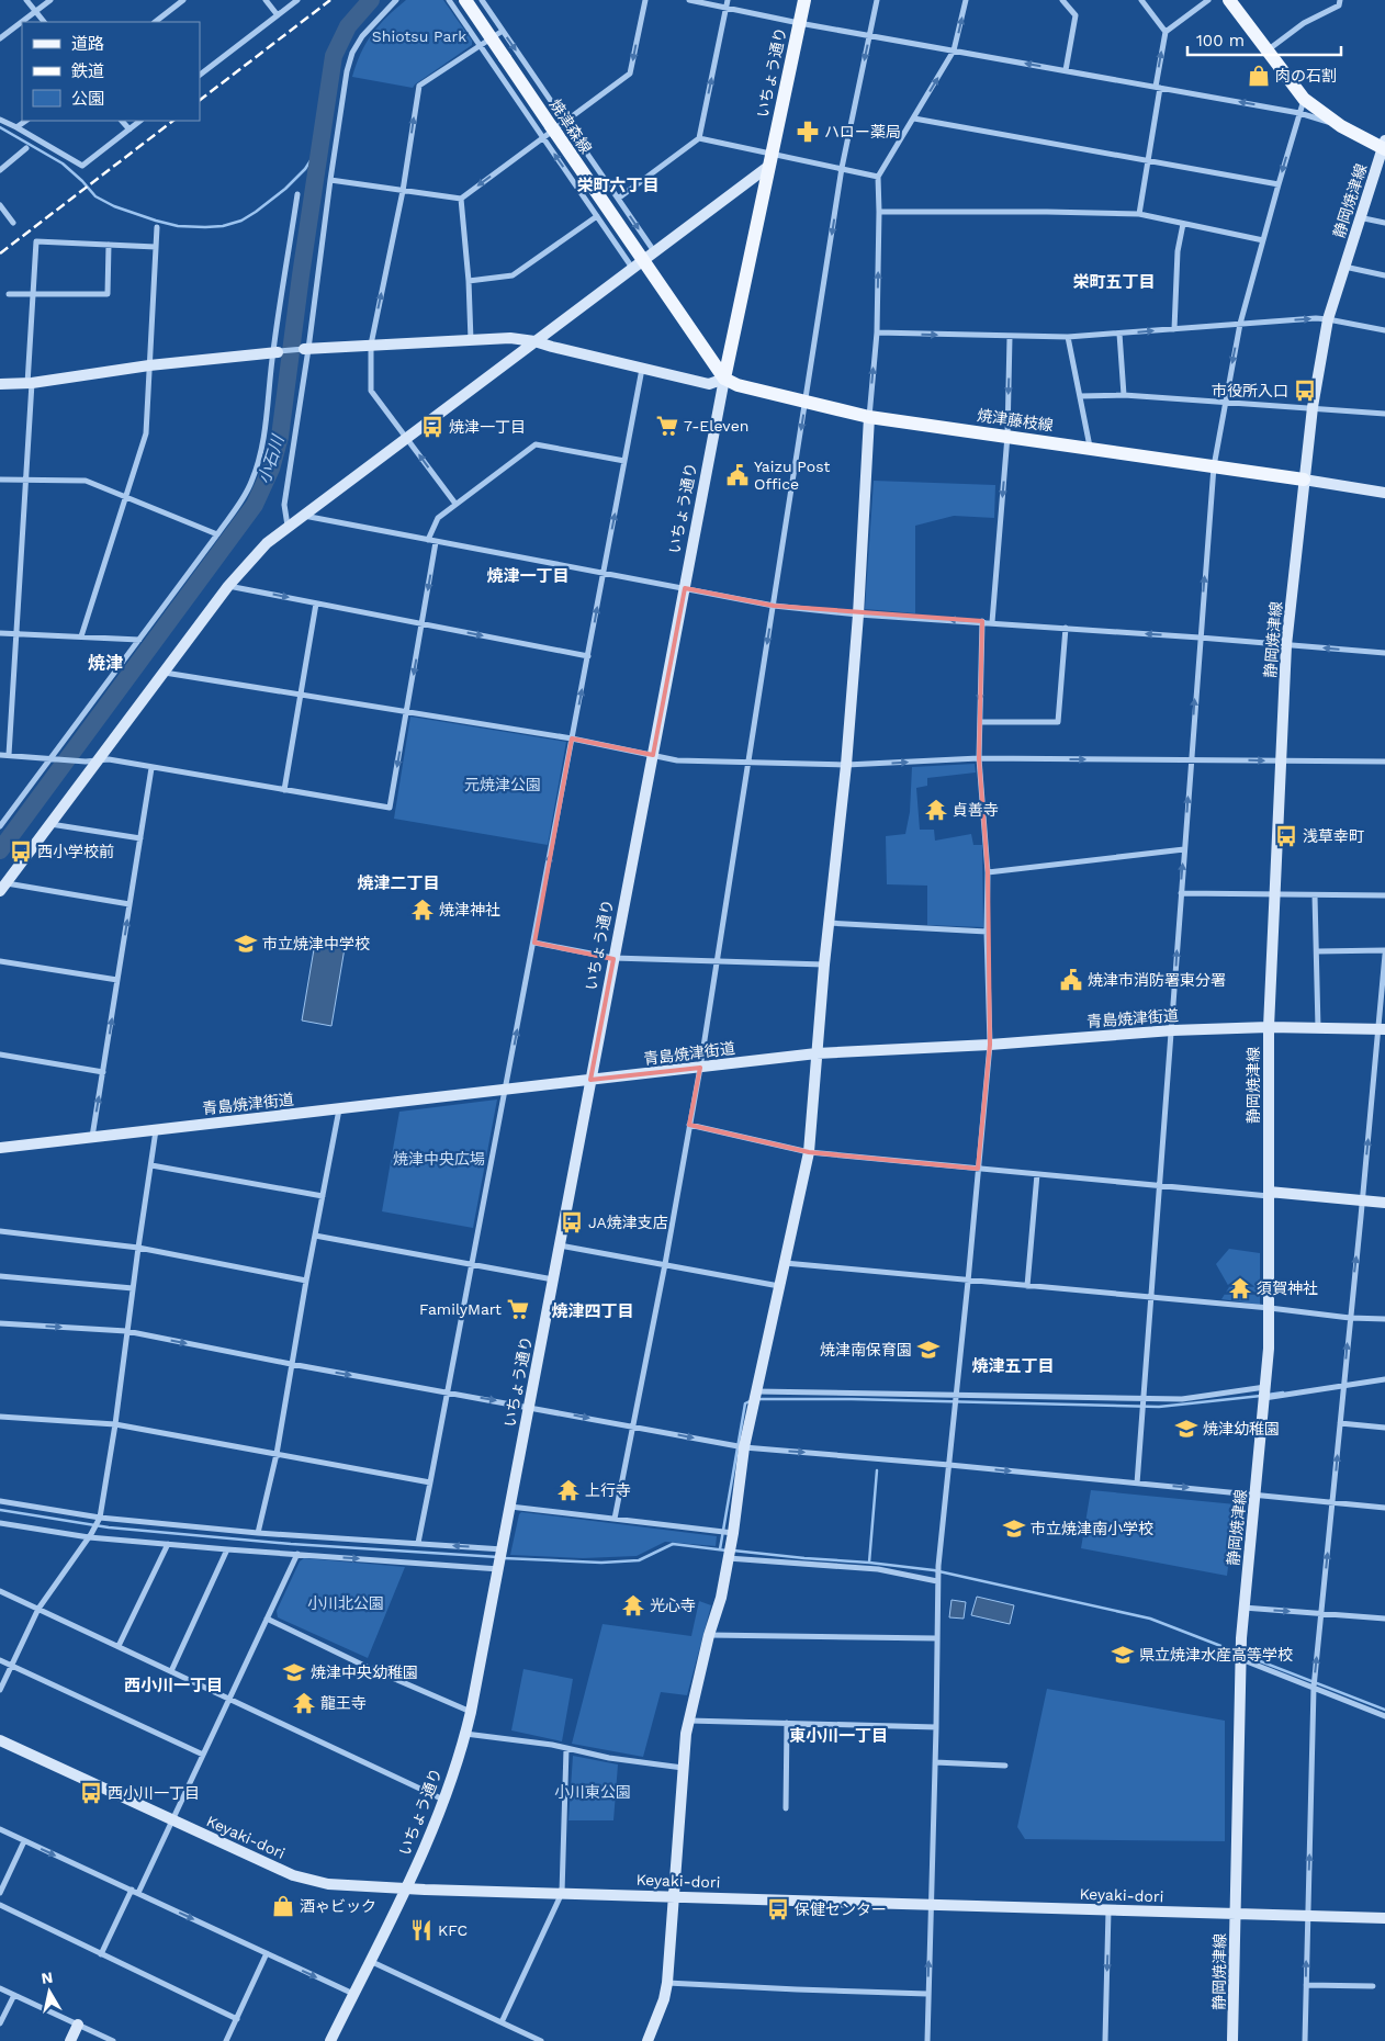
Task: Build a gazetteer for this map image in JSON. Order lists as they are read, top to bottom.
{
  "streets": {
    "main road": ["いちょう通り", "焼津森線", "焼津藤枝線"],
    "street": ["静岡焼津線", "青島焼津街道", "Keyaki-dori"]
  },
  "crossings": [
    ["いちょう通り", "焼津森線"],
    ["いちょう通り", "焼津藤枝線"],
    ["いちょう通り", "青島焼津街道"],
    ["いちょう通り", "Keyaki-dori"],
    ["焼津森線", "焼津藤枝線"],
    ["静岡焼津線", "焼津藤枝線"],
    ["静岡焼津線", "青島焼津街道"],
    ["静岡焼津線", "Keyaki-dori"]
  ],
  "districts": [
    "栄町六丁目",
    "栄町五丁目",
    "焼津一丁目",
    "焼津",
    "焼津二丁目",
    "焼津四丁目",
    "焼津五丁目",
    "西小川一丁目",
    "東小川一丁目"
  ],
  "water": ["小石川"],
  "parks": [
    "Shiotsu Park",
    "元焼津公園",
    "焼津中央広場",
    "小川北公園",
    "小川東公園"
  ],
  "places": {
    "shop": ["肉の石割", "酒ゃビック"],
    "pharmacy": ["ハロー薬局"],
    "bus stop": [
      "市役所入口",
      "焼津一丁目",
      "浅草幸町",
      "西小学校前",
      "JA焼津支店",
      "西小川一丁目",
      "保健センター"
    ],
    "supermarket": ["7-Eleven", "FamilyMart"],
    "public building": ["Yaizu Post Office", "焼津市消防署東分署"],
    "temple": [
      "貞善寺",
      "焼津神社",
      "須賀神社",
      "上行寺",
      "光心寺",
      "龍王寺"
    ],
    "school or university": [
      "市立焼津中学校",
      "焼津南保育園",
      "焼津幼稚園",
      "市立焼津南小学校",
      "県立焼津水産高等学校",
      "焼津中央幼稚園"
    ],
    "restaurant": ["KFC"]
  },
  "legend": ["道路", "鉄道", "公園"],
  "scale_bar": "100 m",
  "north": "top"
}
